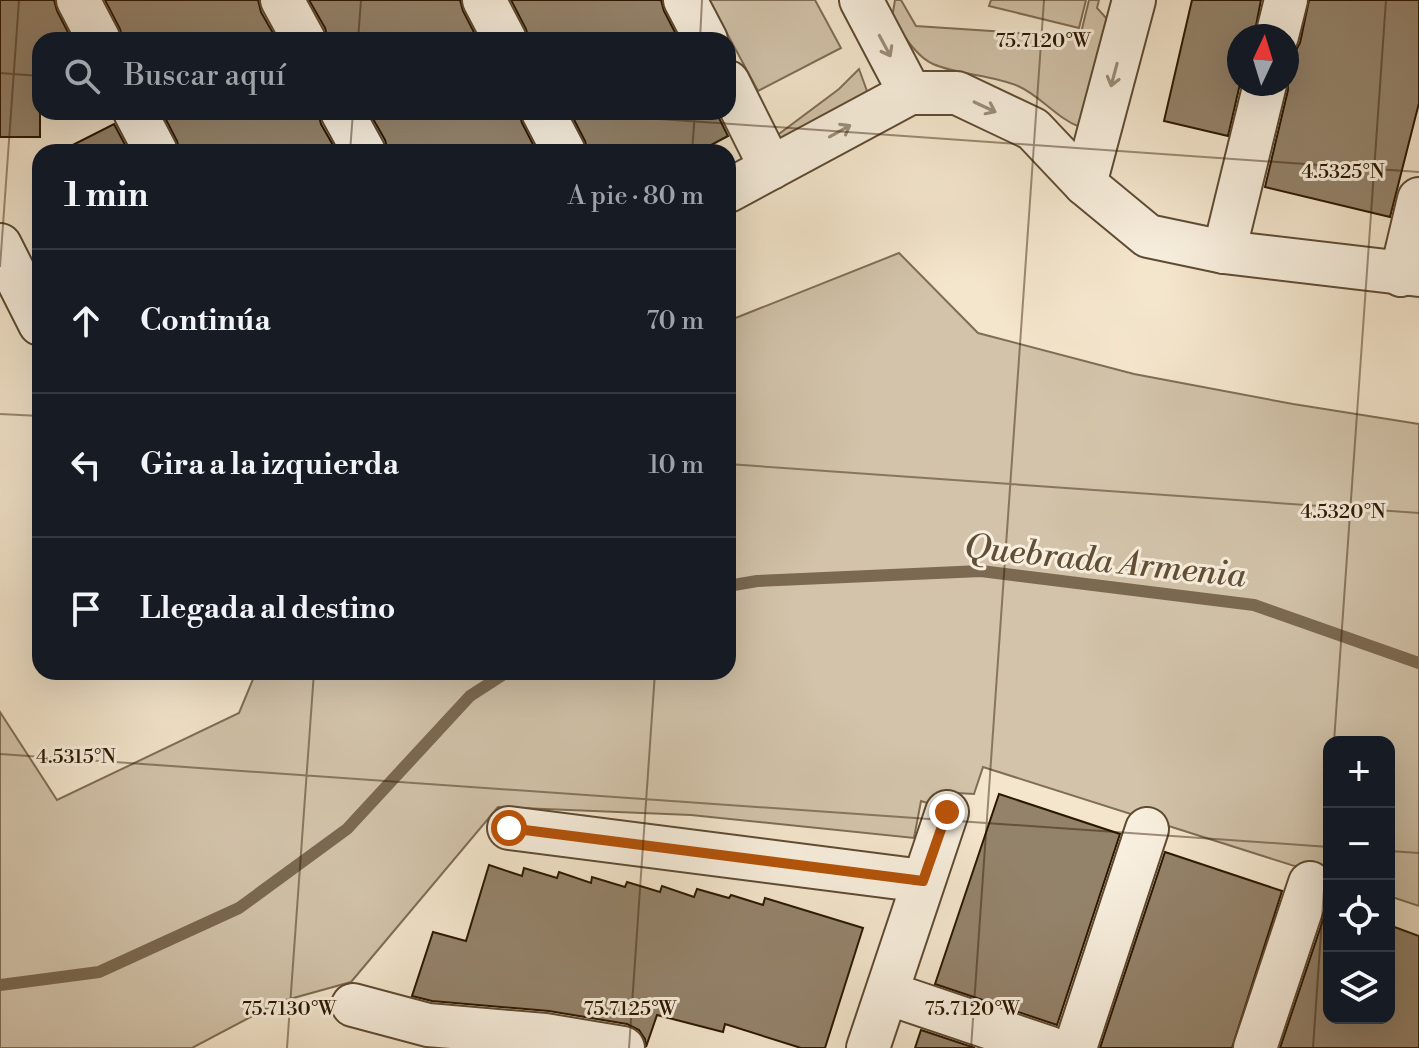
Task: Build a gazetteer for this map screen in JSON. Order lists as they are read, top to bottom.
{
  "water": ["Quebrada Armenia"],
  "north": "top",
  "page": {
    "search": "Buscar aquí",
    "heading": ["1 min", "A pie · 80 m"],
    "list": [
      ["Continúa", "70 m"],
      ["Gira a la izquierda", "10 m"],
      "Llegada al destino"
    ],
    "map_buttons": ["+", "−"]
  },
  "coordinates": [
    "75.7120°W",
    "4.5325°N",
    "4.5320°N",
    "4.5315°N",
    "75.7130°W",
    "75.7125°W"
  ]
}
